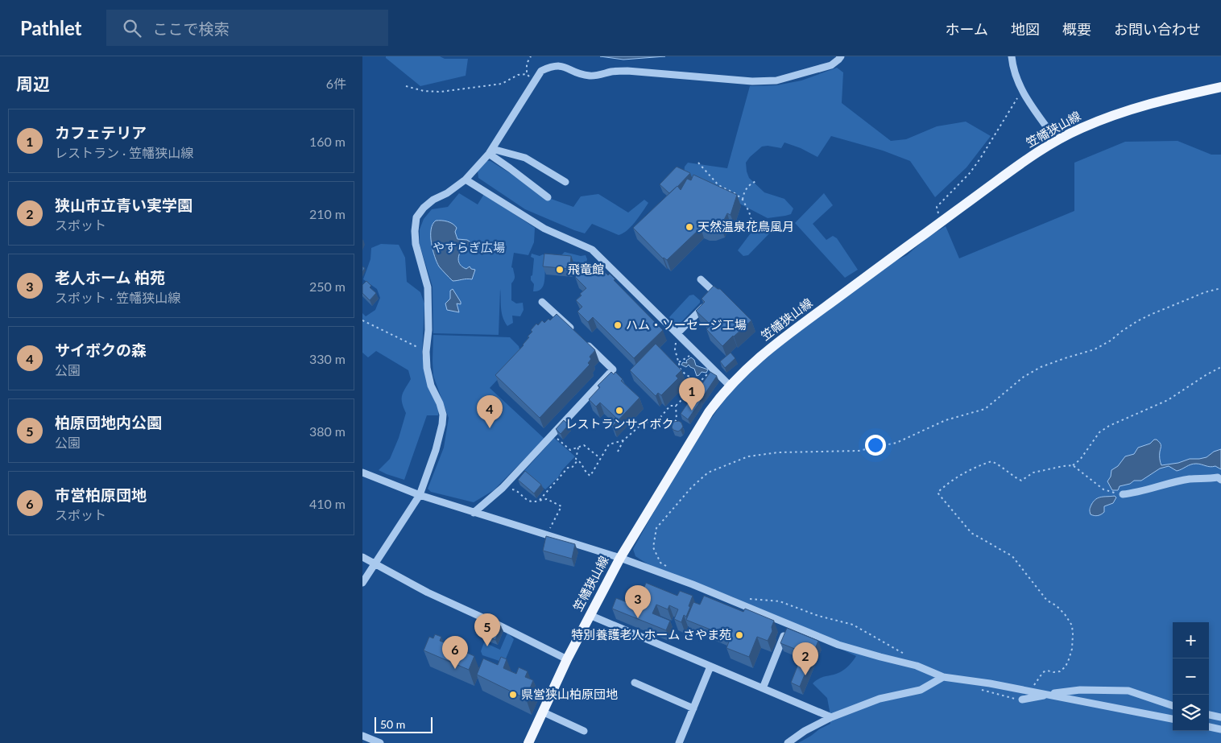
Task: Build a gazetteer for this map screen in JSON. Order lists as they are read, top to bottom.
{
  "streets": {
    "main road": ["笠幡狭山線"]
  },
  "parks": ["やすらぎ広場"],
  "places": [
    "天然温泉花鳥風月",
    "飛竜館",
    "ハム・ソーセージ工場",
    "レストランサイボク",
    "特別養護老人ホーム さやま苑",
    "県営狭山柏原団地"
  ],
  "scale_bar": "50 m",
  "page": {
    "header": "Pathlet",
    "search": "ここで検索",
    "nav": [
      "ホーム",
      "地図",
      "概要",
      "お問い合わせ"
    ],
    "heading": ["周辺", "6件"],
    "list": [
      {
        "mark": "1",
        "name": "カフェテリア",
        "note": "レストラン · 笠幡狭山線",
        "value": "160 m"
      },
      {
        "mark": "2",
        "name": "狭山市立青い実学園",
        "note": "スポット",
        "value": "210 m"
      },
      {
        "mark": "3",
        "name": "老人ホーム 柏苑",
        "note": "スポット · 笠幡狭山線",
        "value": "250 m"
      },
      {
        "mark": "4",
        "name": "サイボクの森",
        "note": "公園",
        "value": "330 m"
      },
      {
        "mark": "5",
        "name": "柏原団地内公園",
        "note": "公園",
        "value": "380 m"
      },
      {
        "mark": "6",
        "name": "市営柏原団地",
        "note": "スポット",
        "value": "410 m"
      }
    ],
    "pins": [
      "1",
      "4",
      "3",
      "5",
      "6",
      "2"
    ],
    "map_buttons": ["+", "−"],
    "scale": "50 m"
  }
}
